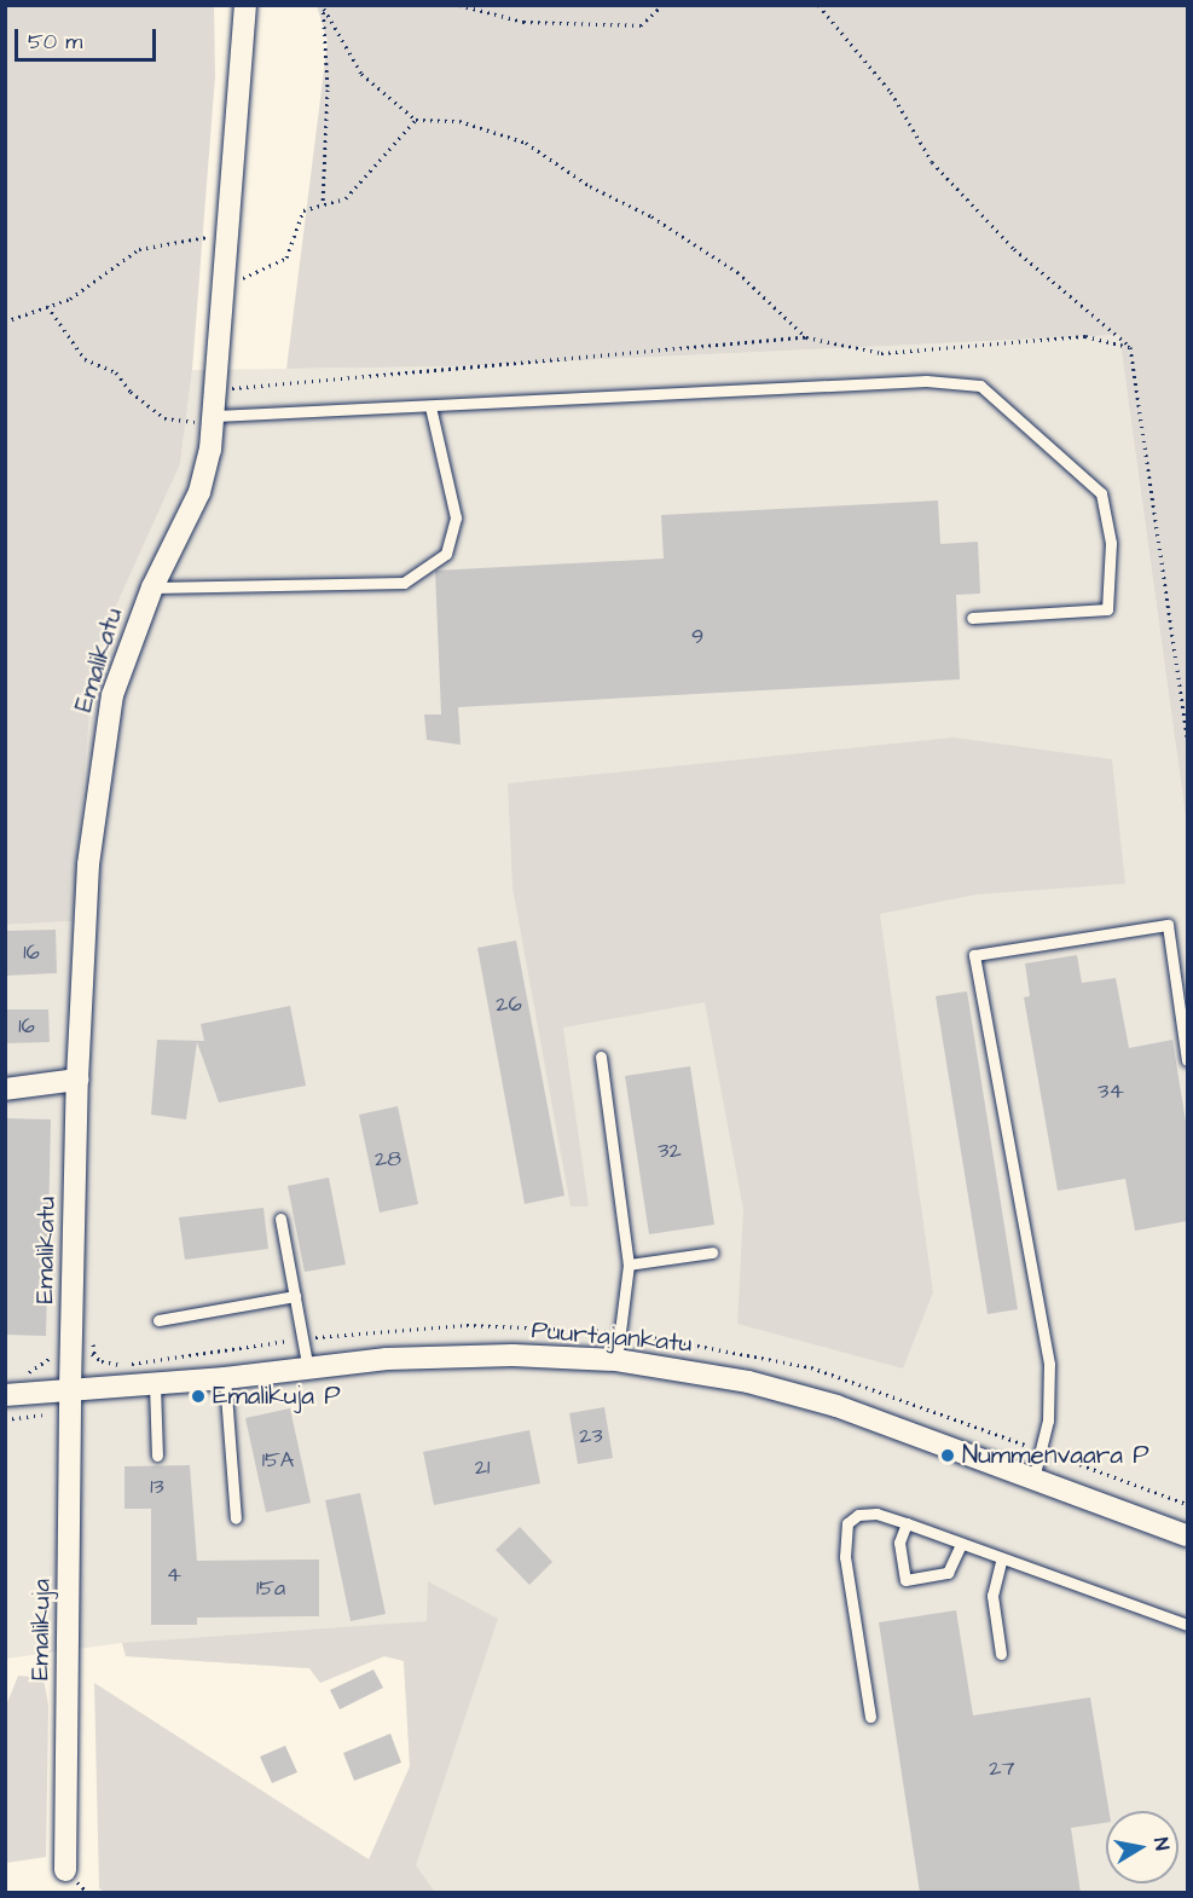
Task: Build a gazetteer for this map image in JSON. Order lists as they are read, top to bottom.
{
  "streets": {
    "street": ["Emalikatu", "Puurtajankatu", "Emalikuja"]
  },
  "crossings": [
    ["Emalikatu", "Puurtajankatu"],
    ["Emalikatu", "Emalikuja"],
    ["Puurtajankatu", "Emalikuja"]
  ],
  "places": ["Emalikuja P", "Nummenvaara P"],
  "house_numbers": [
    "9",
    "16",
    "26",
    "16",
    "34",
    "32",
    "28",
    "23",
    "15A",
    "21",
    "13",
    "4",
    "15a",
    "27"
  ],
  "scale_bar": "50 m",
  "north": "right"
}
